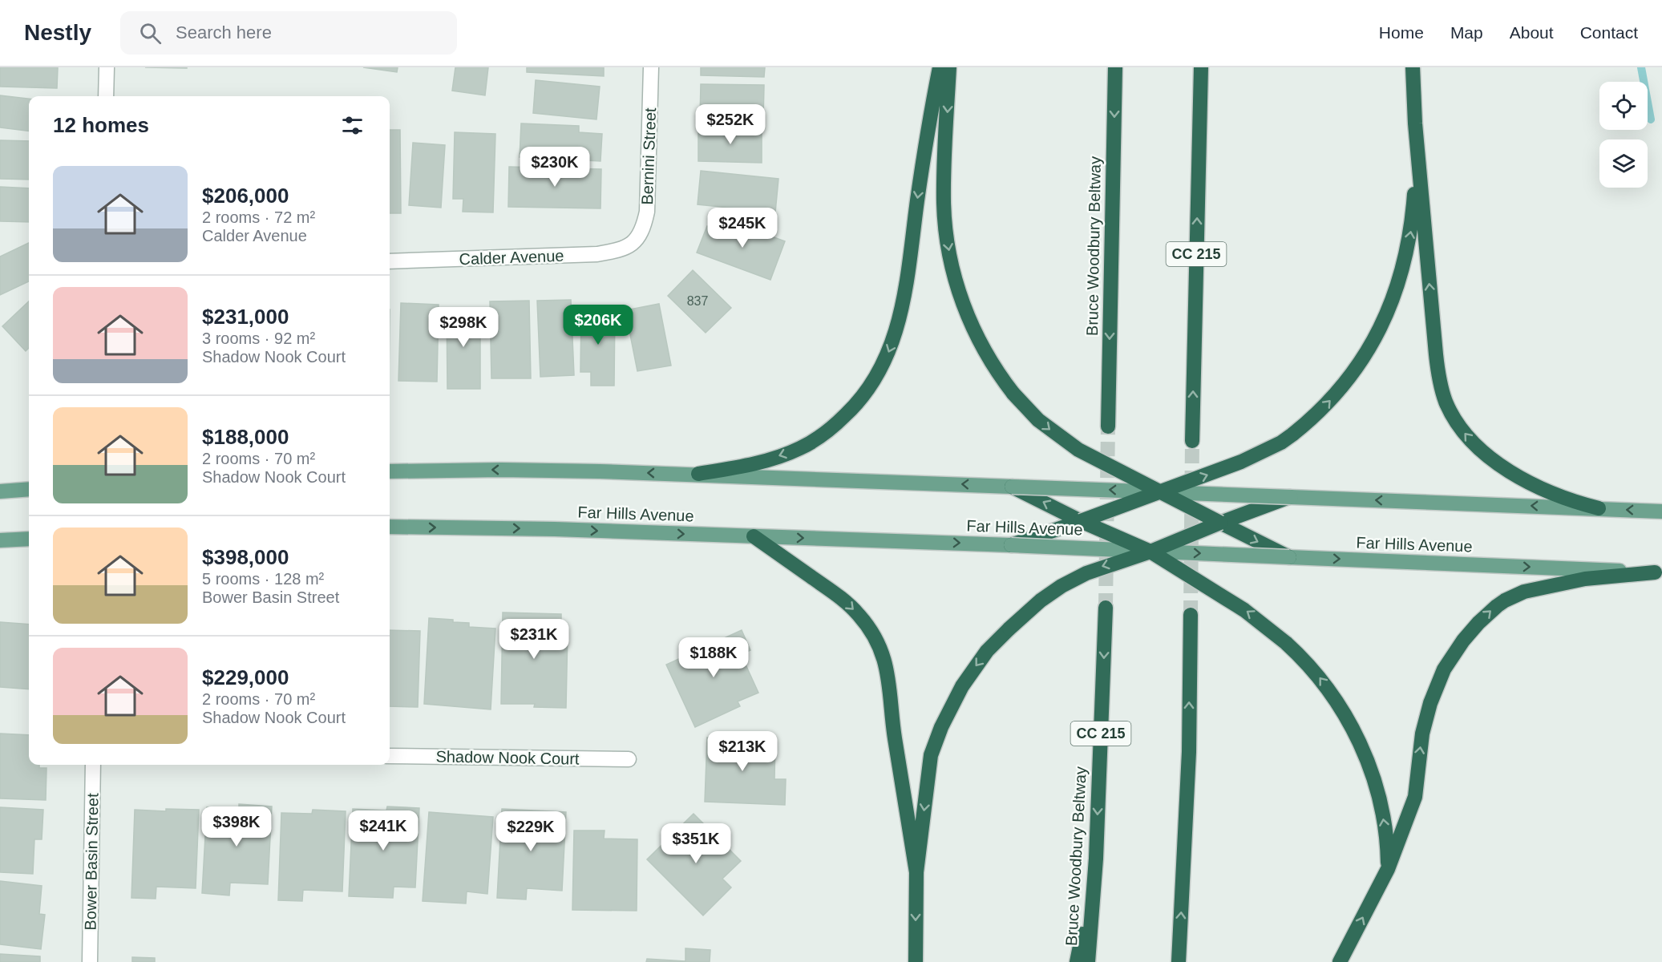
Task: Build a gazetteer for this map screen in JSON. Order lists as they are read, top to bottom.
{
  "streets": {
    "highway": ["Bruce Woodbury Beltway", "CC 215"],
    "main road": ["Far Hills Avenue"],
    "street": [
      "Bernini Street",
      "Calder Avenue",
      "Shadow Nook Court",
      "Bower Basin Street"
    ]
  },
  "crossings": [
    ["Bernini Street", "Calder Avenue"]
  ],
  "house_numbers": ["837"],
  "page": {
    "header": "Nestly",
    "search": "Search here",
    "nav": [
      "Home",
      "Map",
      "About",
      "Contact"
    ],
    "heading": "12 homes",
    "price": [
      "$252K",
      "$230K",
      "$245K",
      "$206K",
      "$298K",
      "$231K",
      "$188K",
      "$213K",
      "$398K",
      "$241K",
      "$229K",
      "$351K"
    ],
    "list": [
      {
        "name": "$206,000",
        "note": "2 rooms · 72 m² · Calder Avenue"
      },
      {
        "name": "$231,000",
        "note": "3 rooms · 92 m² · Shadow Nook Court"
      },
      {
        "name": "$188,000",
        "note": "2 rooms · 70 m² · Shadow Nook Court"
      },
      {
        "name": "$398,000",
        "note": "5 rooms · 128 m² · Bower Basin Street"
      },
      {
        "name": "$229,000",
        "note": "2 rooms · 70 m² · Shadow Nook Court"
      }
    ]
  }
}
